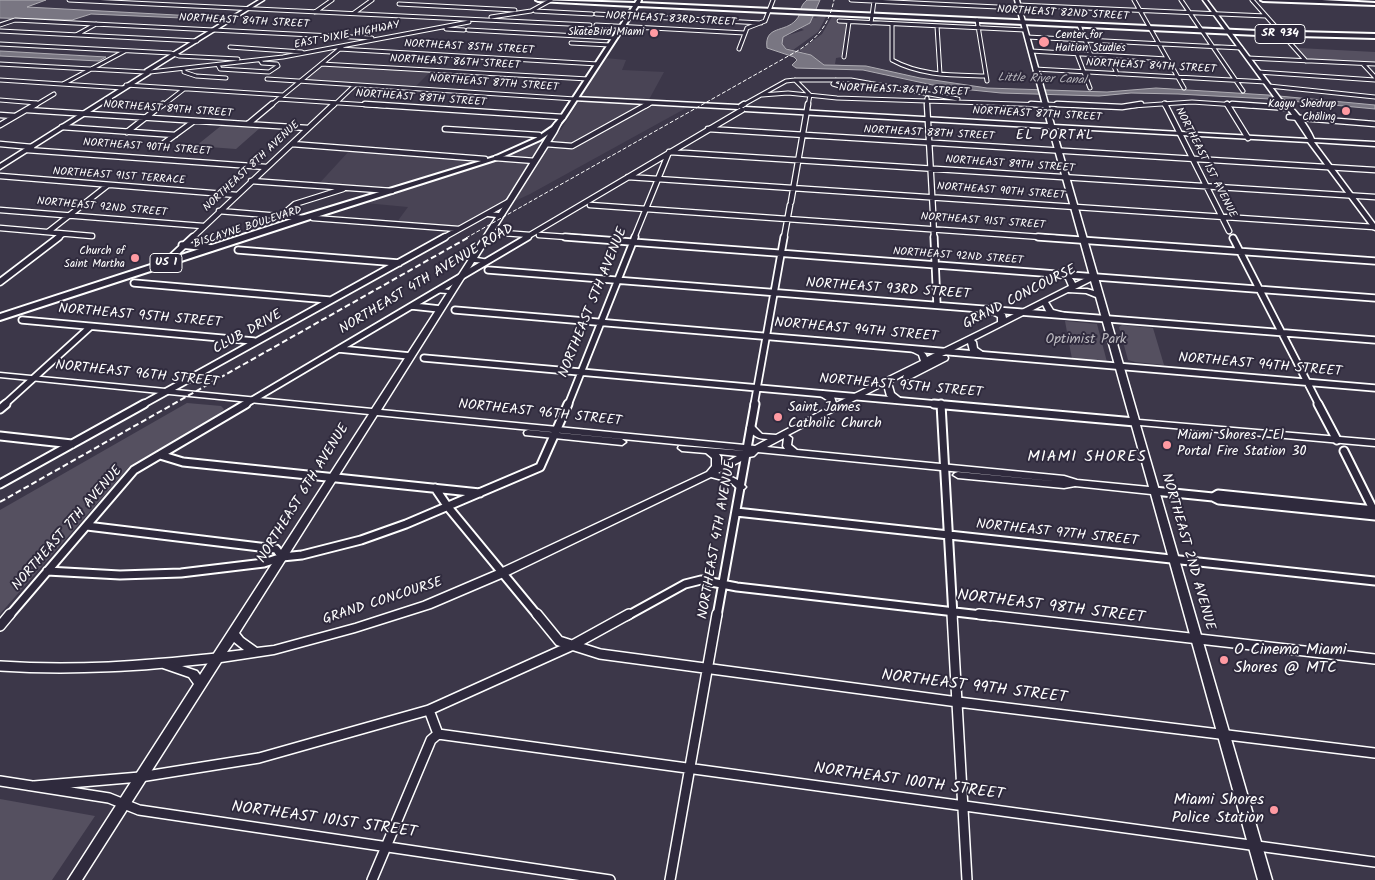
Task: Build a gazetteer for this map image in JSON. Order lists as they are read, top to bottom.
{
  "streets": {
    "main road": [
      "NORTHEAST 82ND STREET",
      "SR 934",
      "BISCAYNE BOULEVARD",
      "US 1"
    ],
    "street": [
      "NORTHEAST 83RD STREET",
      "NORTHEAST 84TH STREET",
      "EAST DIXIE HIGHWAY",
      "NORTHEAST 85TH STREET",
      "NORTHEAST 86TH STREET",
      "NORTHEAST 87TH STREET",
      "NORTHEAST 88TH STREET",
      "NORTHEAST 89TH STREET",
      "NORTHEAST 90TH STREET",
      "NORTHEAST 1ST AVENUE",
      "NORTHEAST 8TH AVENUE",
      "NORTHEAST 91ST TERRACE",
      "NORTHEAST 92ND STREET",
      "NORTHEAST 91ST STREET",
      "NORTHEAST 4TH AVENUE ROAD",
      "NORTHEAST 93RD STREET",
      "GRAND CONCOURSE",
      "NORTHEAST 5TH AVENUE",
      "NORTHEAST 95TH STREET",
      "NORTHEAST 94TH STREET",
      "CLUB DRIVE",
      "NORTHEAST 96TH STREET",
      "NORTHEAST 6TH AVENUE",
      "NORTHEAST 7TH AVENUE",
      "NORTHEAST 97TH STREET",
      "NORTHEAST 4TH AVENUE",
      "NORTHEAST 2ND AVENUE",
      "NORTHEAST 98TH STREET",
      "NORTHEAST 99TH STREET",
      "NORTHEAST 100TH STREET",
      "NORTHEAST 101ST STREET"
    ]
  },
  "crossings": [
    ["NORTHEAST 82ND STREET", "SR 934"],
    ["NORTHEAST 82ND STREET", "EAST DIXIE HIGHWAY"],
    ["NORTHEAST 82ND STREET", "NORTHEAST 1ST AVENUE"],
    ["NORTHEAST 82ND STREET", "BISCAYNE BOULEVARD"],
    ["NORTHEAST 82ND STREET", "NORTHEAST 2ND AVENUE"],
    ["NORTHEAST 83RD STREET", "EAST DIXIE HIGHWAY"],
    ["NORTHEAST 83RD STREET", "BISCAYNE BOULEVARD"],
    ["NORTHEAST 84TH STREET", "EAST DIXIE HIGHWAY"],
    ["NORTHEAST 84TH STREET", "NORTHEAST 1ST AVENUE"],
    ["NORTHEAST 84TH STREET", "NORTHEAST 2ND AVENUE"],
    ["EAST DIXIE HIGHWAY", "NORTHEAST 85TH STREET"],
    ["NORTHEAST 85TH STREET", "BISCAYNE BOULEVARD"],
    ["NORTHEAST 86TH STREET", "NORTHEAST 1ST AVENUE"],
    ["NORTHEAST 86TH STREET", "BISCAYNE BOULEVARD"],
    ["NORTHEAST 86TH STREET", "NORTHEAST 4TH AVENUE ROAD"],
    ["NORTHEAST 86TH STREET", "NORTHEAST 4TH AVENUE"],
    ["NORTHEAST 86TH STREET", "NORTHEAST 2ND AVENUE"],
    ["NORTHEAST 87TH STREET", "NORTHEAST 1ST AVENUE"],
    ["NORTHEAST 87TH STREET", "NORTHEAST 8TH AVENUE"],
    ["NORTHEAST 87TH STREET", "BISCAYNE BOULEVARD"],
    ["NORTHEAST 87TH STREET", "NORTHEAST 4TH AVENUE ROAD"],
    ["NORTHEAST 87TH STREET", "NORTHEAST 4TH AVENUE"],
    ["NORTHEAST 87TH STREET", "NORTHEAST 2ND AVENUE"],
    ["NORTHEAST 88TH STREET", "NORTHEAST 1ST AVENUE"],
    ["NORTHEAST 88TH STREET", "NORTHEAST 8TH AVENUE"],
    ["NORTHEAST 88TH STREET", "BISCAYNE BOULEVARD"],
    ["NORTHEAST 88TH STREET", "NORTHEAST 4TH AVENUE ROAD"],
    ["NORTHEAST 88TH STREET", "NORTHEAST 6TH AVENUE"],
    ["NORTHEAST 88TH STREET", "NORTHEAST 4TH AVENUE"],
    ["NORTHEAST 88TH STREET", "NORTHEAST 2ND AVENUE"],
    ["NORTHEAST 89TH STREET", "NORTHEAST 1ST AVENUE"],
    ["NORTHEAST 89TH STREET", "NORTHEAST 8TH AVENUE"],
    ["NORTHEAST 89TH STREET", "NORTHEAST 4TH AVENUE ROAD"],
    ["NORTHEAST 89TH STREET", "NORTHEAST 5TH AVENUE"],
    ["NORTHEAST 89TH STREET", "NORTHEAST 4TH AVENUE"],
    ["NORTHEAST 89TH STREET", "NORTHEAST 2ND AVENUE"],
    ["NORTHEAST 90TH STREET", "NORTHEAST 1ST AVENUE"],
    ["NORTHEAST 90TH STREET", "NORTHEAST 8TH AVENUE"],
    ["NORTHEAST 90TH STREET", "NORTHEAST 4TH AVENUE ROAD"],
    ["NORTHEAST 90TH STREET", "NORTHEAST 5TH AVENUE"],
    ["NORTHEAST 90TH STREET", "NORTHEAST 4TH AVENUE"],
    ["NORTHEAST 90TH STREET", "NORTHEAST 2ND AVENUE"],
    ["NORTHEAST 1ST AVENUE", "NORTHEAST 92ND STREET"],
    ["NORTHEAST 1ST AVENUE", "NORTHEAST 91ST STREET"],
    ["NORTHEAST 1ST AVENUE", "NORTHEAST 93RD STREET"],
    ["NORTHEAST 1ST AVENUE", "NORTHEAST 95TH STREET"],
    ["NORTHEAST 1ST AVENUE", "NORTHEAST 94TH STREET"],
    ["NORTHEAST 8TH AVENUE", "NORTHEAST 91ST TERRACE"],
    ["NORTHEAST 8TH AVENUE", "NORTHEAST 92ND STREET"],
    ["NORTHEAST 8TH AVENUE", "BISCAYNE BOULEVARD"],
    ["NORTHEAST 92ND STREET", "GRAND CONCOURSE"],
    ["NORTHEAST 92ND STREET", "NORTHEAST 5TH AVENUE"],
    ["NORTHEAST 92ND STREET", "NORTHEAST 4TH AVENUE"],
    ["NORTHEAST 92ND STREET", "NORTHEAST 2ND AVENUE"],
    ["NORTHEAST 91ST STREET", "NORTHEAST 5TH AVENUE"],
    ["NORTHEAST 91ST STREET", "NORTHEAST 4TH AVENUE"],
    ["NORTHEAST 91ST STREET", "NORTHEAST 2ND AVENUE"],
    ["BISCAYNE BOULEVARD", "NORTHEAST 6TH AVENUE"],
    ["NORTHEAST 4TH AVENUE ROAD", "NORTHEAST 5TH AVENUE"],
    ["NORTHEAST 4TH AVENUE ROAD", "NORTHEAST 96TH STREET"],
    ["NORTHEAST 4TH AVENUE ROAD", "NORTHEAST 6TH AVENUE"],
    ["NORTHEAST 4TH AVENUE ROAD", "NORTHEAST 7TH AVENUE"],
    ["NORTHEAST 93RD STREET", "GRAND CONCOURSE"],
    ["NORTHEAST 93RD STREET", "NORTHEAST 5TH AVENUE"],
    ["NORTHEAST 93RD STREET", "NORTHEAST 4TH AVENUE"],
    ["NORTHEAST 93RD STREET", "NORTHEAST 2ND AVENUE"],
    ["GRAND CONCOURSE", "NORTHEAST 95TH STREET"],
    ["GRAND CONCOURSE", "NORTHEAST 94TH STREET"],
    ["GRAND CONCOURSE", "NORTHEAST 96TH STREET"],
    ["GRAND CONCOURSE", "NORTHEAST 6TH AVENUE"],
    ["GRAND CONCOURSE", "NORTHEAST 4TH AVENUE"],
    ["GRAND CONCOURSE", "NORTHEAST 2ND AVENUE"],
    ["NORTHEAST 5TH AVENUE", "NORTHEAST 95TH STREET"],
    ["NORTHEAST 5TH AVENUE", "NORTHEAST 94TH STREET"],
    ["NORTHEAST 5TH AVENUE", "NORTHEAST 96TH STREET"],
    ["NORTHEAST 95TH STREET", "CLUB DRIVE"],
    ["NORTHEAST 95TH STREET", "NORTHEAST 4TH AVENUE"],
    ["NORTHEAST 95TH STREET", "NORTHEAST 2ND AVENUE"],
    ["NORTHEAST 94TH STREET", "NORTHEAST 4TH AVENUE"],
    ["NORTHEAST 94TH STREET", "NORTHEAST 2ND AVENUE"],
    ["CLUB DRIVE", "NORTHEAST 96TH STREET"],
    ["CLUB DRIVE", "NORTHEAST 6TH AVENUE"],
    ["NORTHEAST 96TH STREET", "NORTHEAST 6TH AVENUE"],
    ["NORTHEAST 96TH STREET", "NORTHEAST 4TH AVENUE"],
    ["NORTHEAST 96TH STREET", "NORTHEAST 2ND AVENUE"],
    ["NORTHEAST 6TH AVENUE", "NORTHEAST 101ST STREET"],
    ["NORTHEAST 97TH STREET", "NORTHEAST 4TH AVENUE"],
    ["NORTHEAST 97TH STREET", "NORTHEAST 2ND AVENUE"],
    ["NORTHEAST 4TH AVENUE", "NORTHEAST 98TH STREET"],
    ["NORTHEAST 4TH AVENUE", "NORTHEAST 99TH STREET"],
    ["NORTHEAST 4TH AVENUE", "NORTHEAST 100TH STREET"],
    ["NORTHEAST 2ND AVENUE", "NORTHEAST 98TH STREET"],
    ["NORTHEAST 2ND AVENUE", "NORTHEAST 99TH STREET"],
    ["NORTHEAST 2ND AVENUE", "NORTHEAST 100TH STREET"]
  ],
  "districts": ["EL PORTAL", "MIAMI SHORES"],
  "water": ["Little River Canal"],
  "parks": ["Optimist Park"],
  "places": [
    "SkateBird Miami",
    "Center for Haitian Studies",
    "Kagyu Shedrup Chöling",
    "Church of Saint Martha",
    "Saint James Catholic Church",
    "Miami Shores / El Portal Fire Station 30",
    "O Cinema Miami Shores @ MTC",
    "Miami Shores Police Station"
  ]
}
